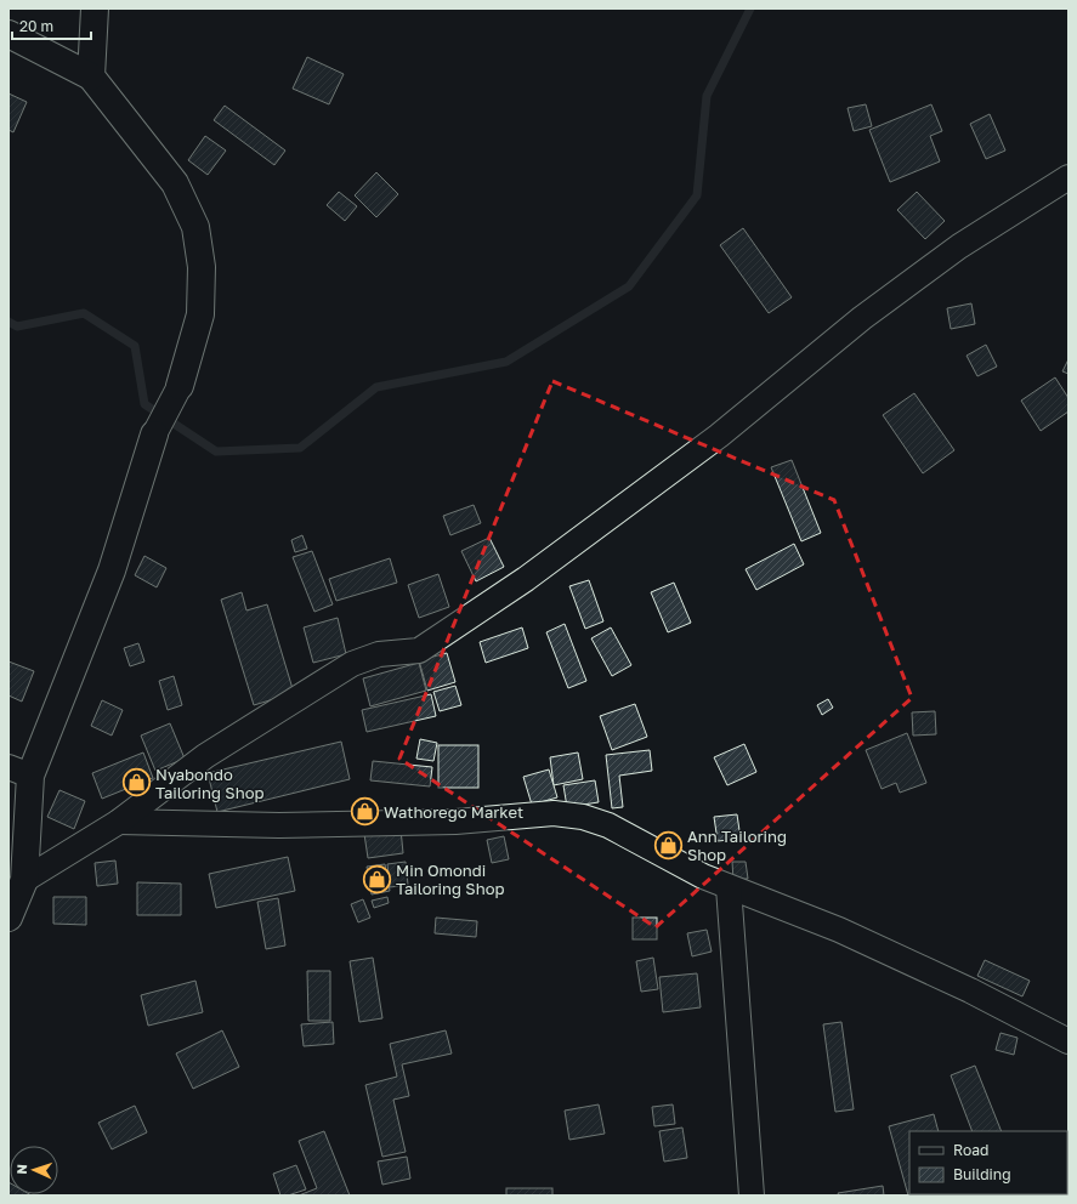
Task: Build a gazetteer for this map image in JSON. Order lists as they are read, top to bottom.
{
  "places": {
    "shop": [
      "Nyabondo Tailoring Shop",
      "Wathorego Market",
      "Ann Tailoring Shop",
      "Min Omondi Tailoring Shop"
    ]
  },
  "legend": ["Road", "Building"],
  "scale_bar": "20 m",
  "north": "left"
}
